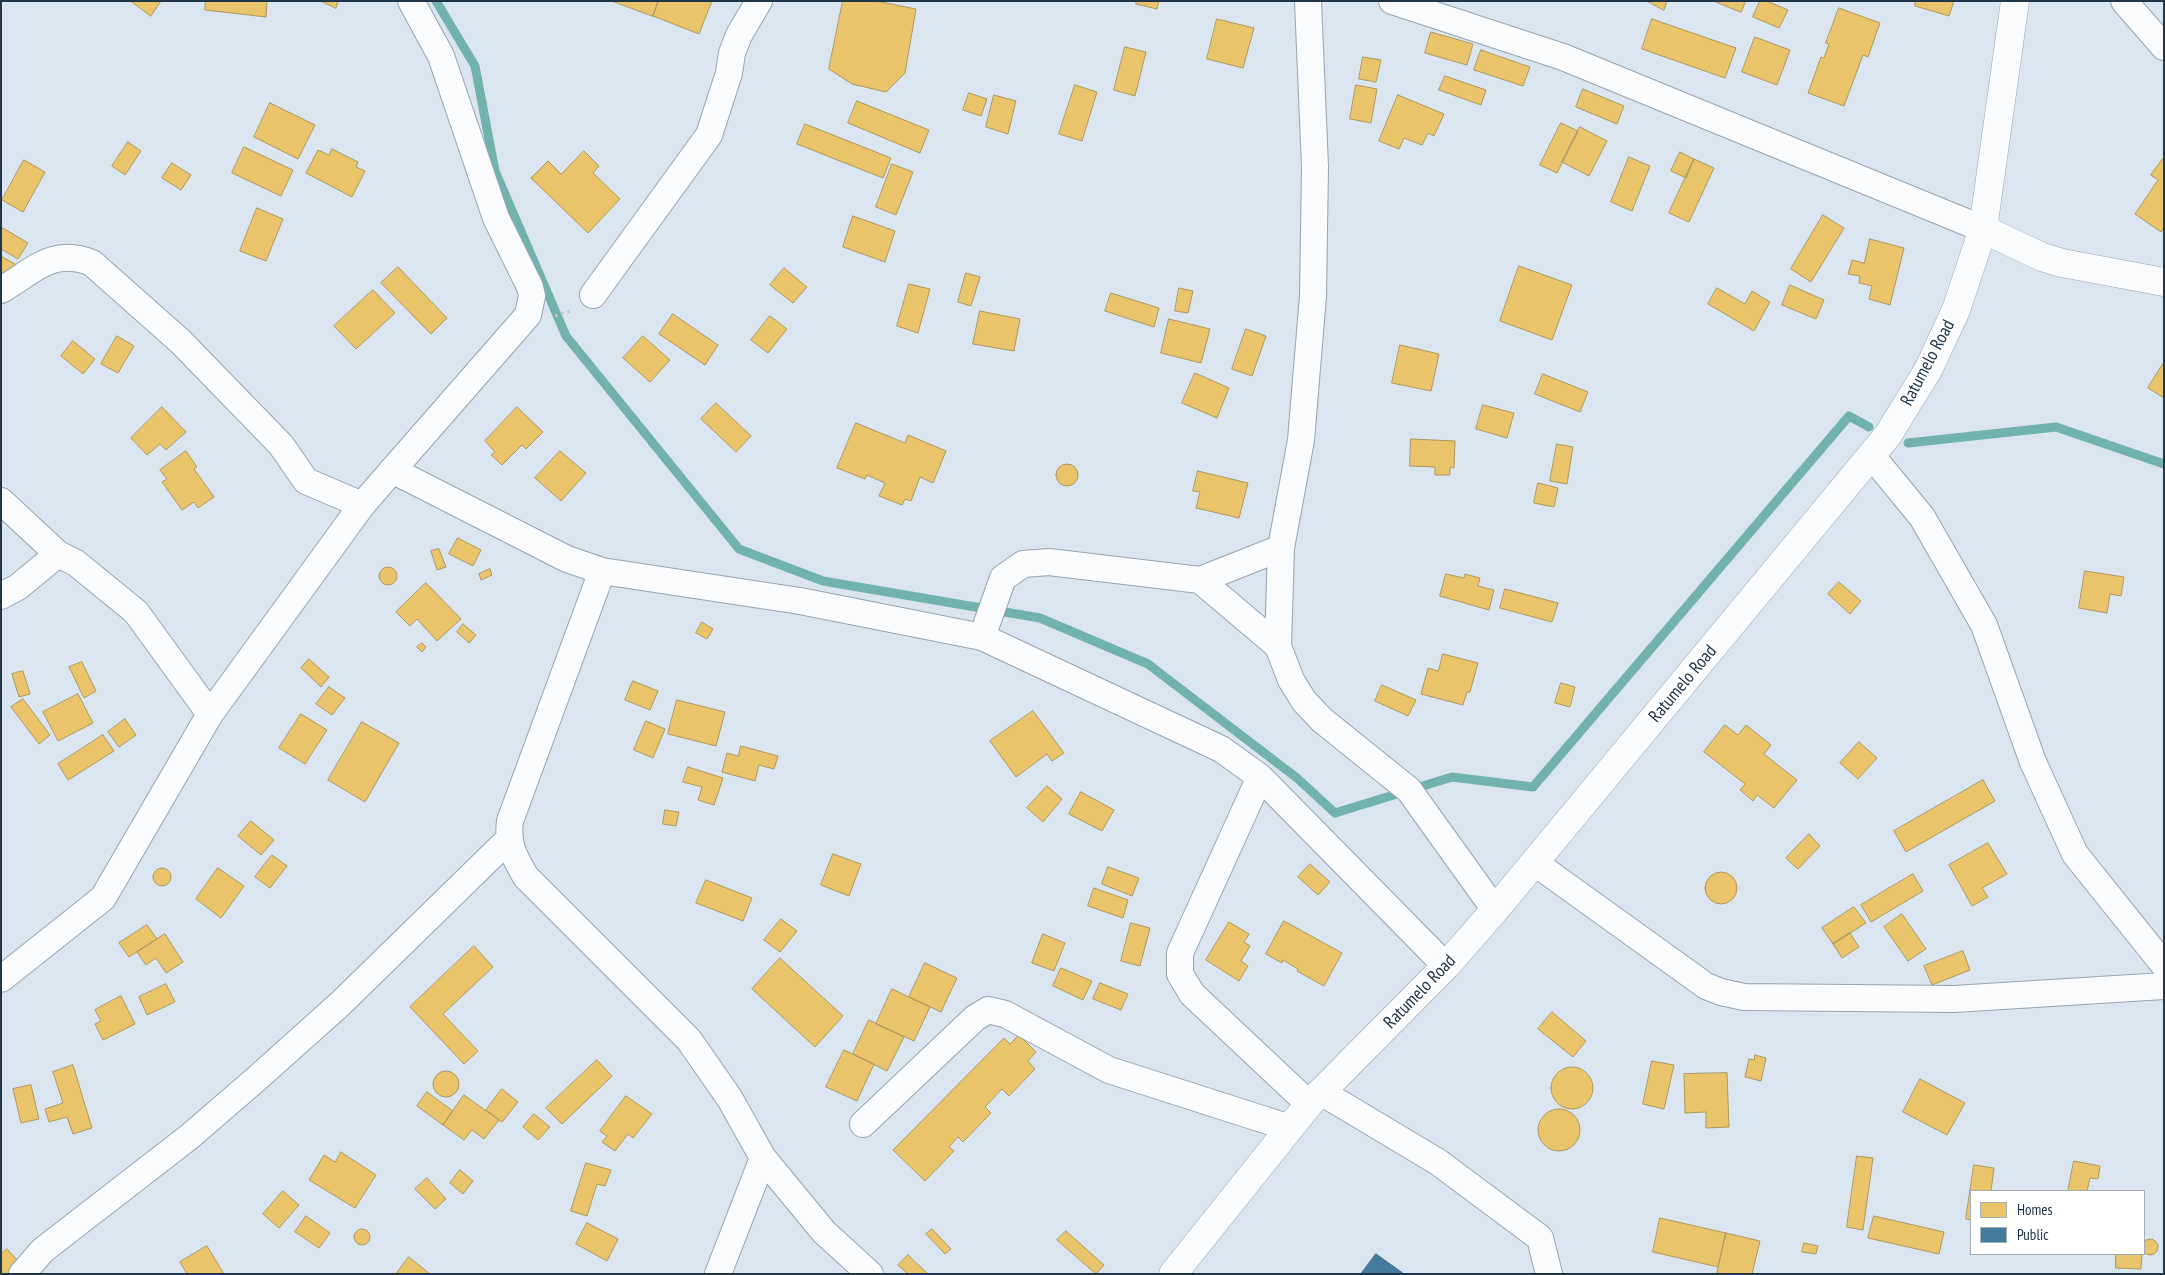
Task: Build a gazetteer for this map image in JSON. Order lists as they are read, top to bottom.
{
  "streets": {
    "street": ["Ratumelo Road"]
  },
  "legend": ["Homes", "Public"]
}
